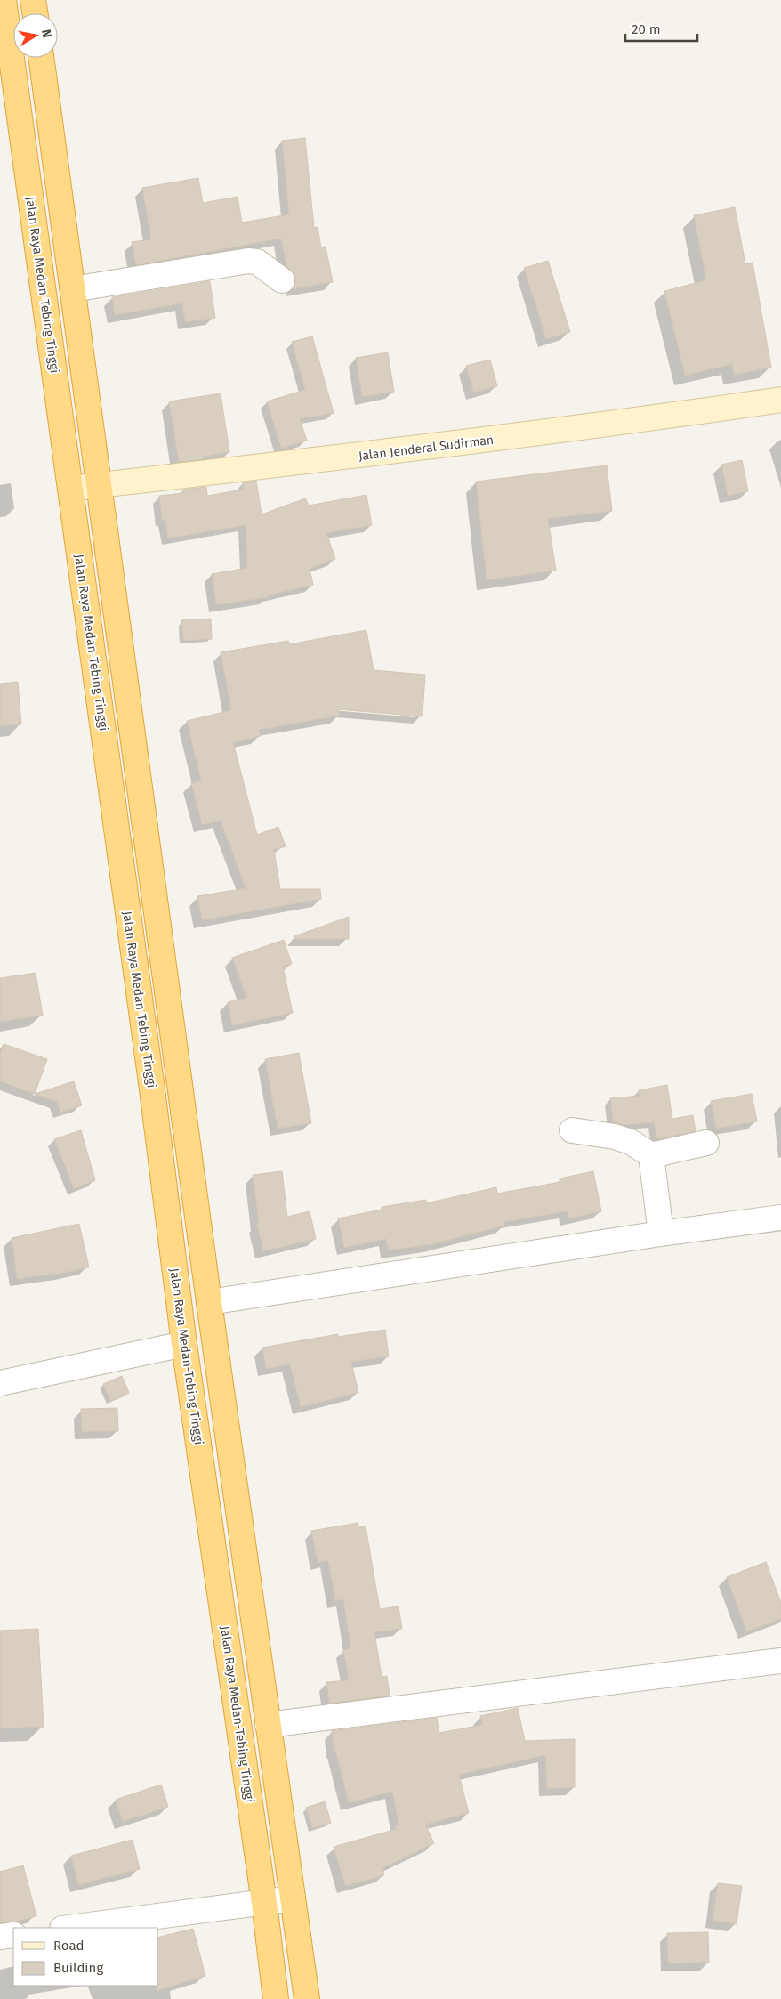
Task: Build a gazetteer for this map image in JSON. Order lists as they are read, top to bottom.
{
  "streets": {
    "highway": ["Jalan Raya Medan-Tebing Tinggi"],
    "main road": ["Jalan Jenderal Sudirman"]
  },
  "crossings": [
    ["Jalan Raya Medan-Tebing Tinggi", "Jalan Jenderal Sudirman"]
  ],
  "legend": ["Road", "Building"],
  "scale_bar": "20 m",
  "north": "right"
}
